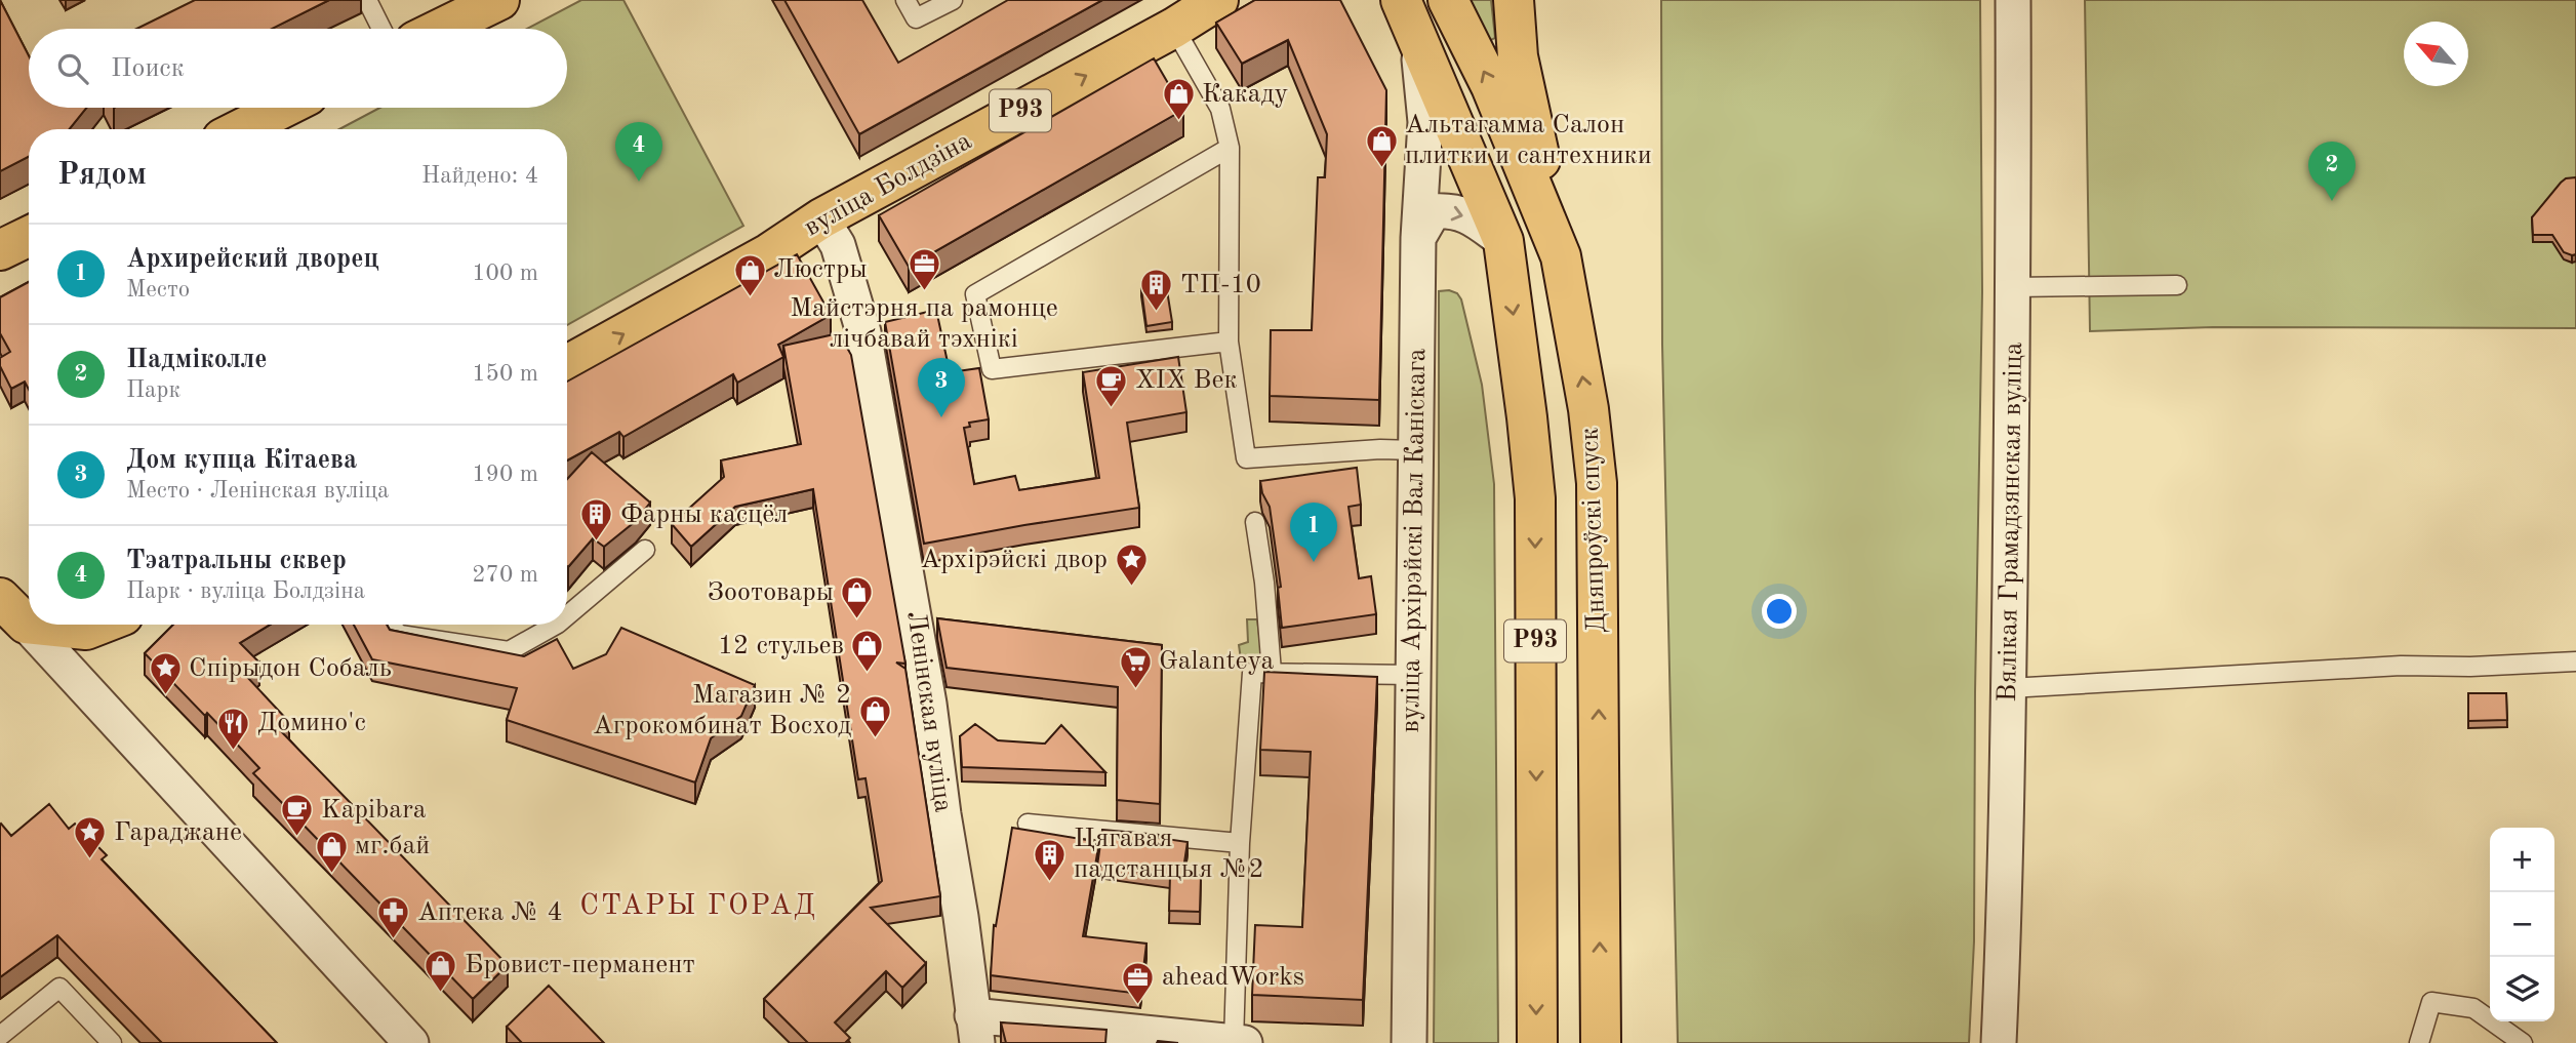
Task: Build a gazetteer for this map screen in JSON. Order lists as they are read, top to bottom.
{
  "streets": {
    "main road": ["Р93", "вуліца Болдзіна", "Дняпроўскі спуск"],
    "street": ["Вялікая Грамадзянская вуліца", "вуліца Архірэйскі Вал Каніскага", "Ленінская вуліца"]
  },
  "crossings": [
    ["Р93", "вуліца Архірэйскі Вал Каніскага"],
    ["вуліца Болдзіна", "Ленінская вуліца"]
  ],
  "one_way": ["вуліца Болдзіна"],
  "districts": ["СТАРЫ ГОРАД"],
  "places": {
    "shop": [
      "Какаду",
      "Альтагамма Салон плитки и сантехники",
      "Люстры",
      "Зоотовары",
      "12 стульев",
      "Магазин № 2 Агрокомбинат Восход",
      "мг.бай",
      "Бровист-перманент"
    ],
    "office": ["Майстэрня па рамонце лічбавай тэхнікі", "aheadWorks"],
    "building": ["ТП-10", "Фарны касцёл", "Цягавая падстанцыя №2"],
    "cafe": ["XIX Век", "Kapibara"],
    "place": ["Архірэйскі двор", "Спірыдон Собаль", "Гараджане"],
    "supermarket": ["Galanteya"],
    "restaurant": ["Домино'c"],
    "pharmacy": ["Аптека № 4"]
  },
  "north": "top left",
  "page": {
    "search": "Поиск",
    "pins": [
      "4",
      "2",
      "3",
      "1"
    ],
    "heading": ["Рядом", "Найдено: 4"],
    "list": [
      {
        "mark": "1",
        "name": "Архирейский дворец",
        "note": "Место",
        "value": "100 m"
      },
      {
        "mark": "2",
        "name": "Падміколле",
        "note": "Парк",
        "value": "150 m"
      },
      {
        "mark": "3",
        "name": "Дом купца Кітаева",
        "note": "Место · Ленінская вуліца",
        "value": "190 m"
      },
      {
        "mark": "4",
        "name": "Тэатральны сквер",
        "note": "Парк · вуліца Болдзіна",
        "value": "270 m"
      }
    ],
    "map_buttons": ["+", "−"]
  }
}
